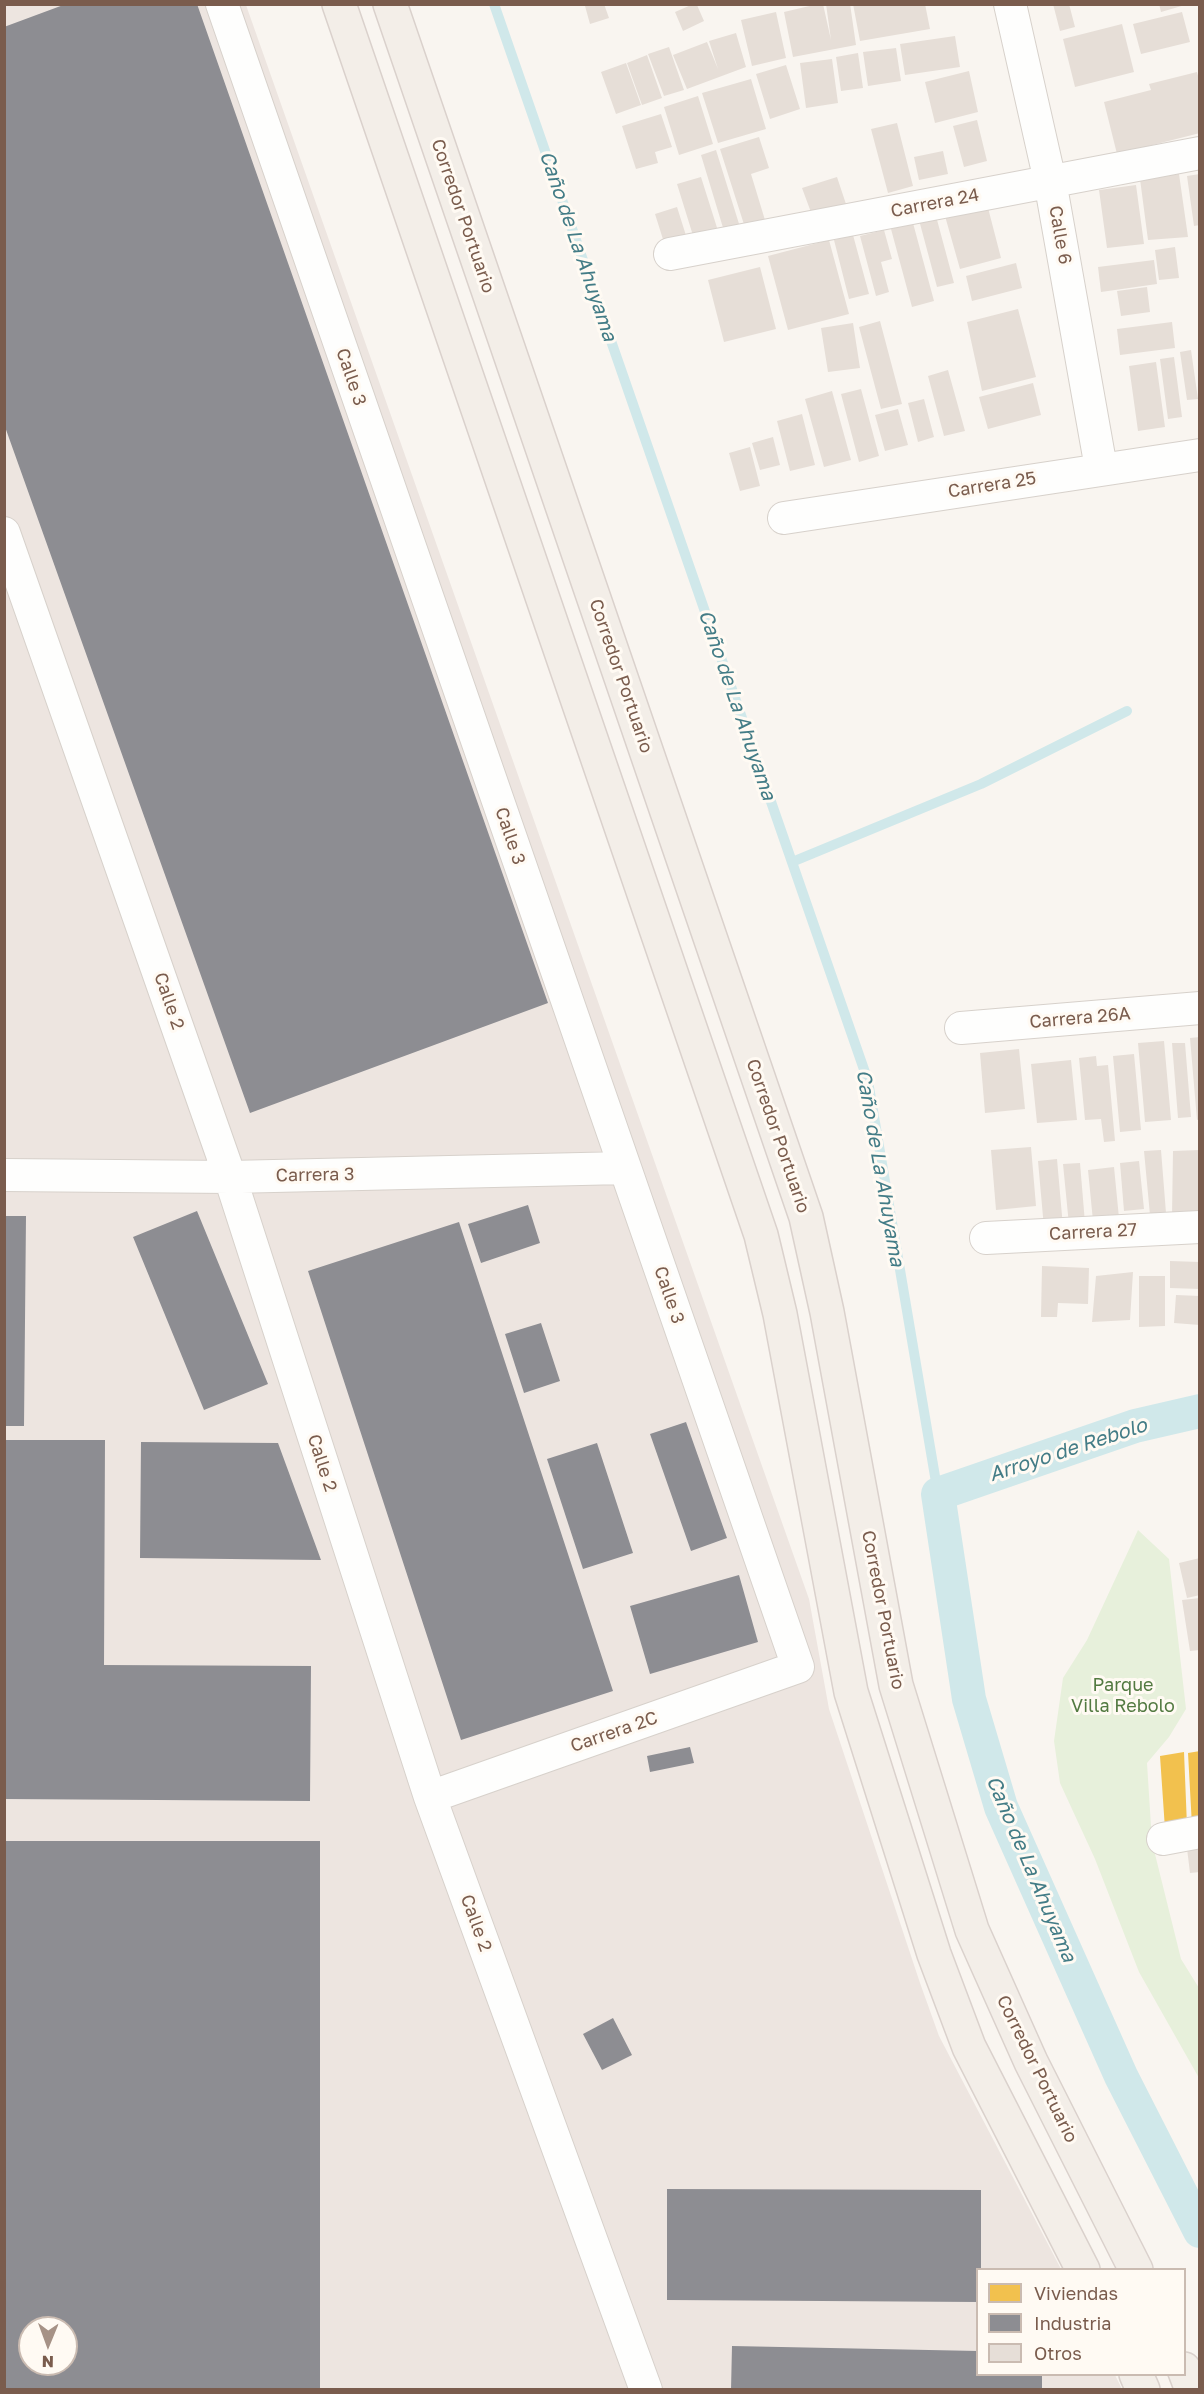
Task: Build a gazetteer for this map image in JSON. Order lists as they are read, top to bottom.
{
  "streets": {
    "main road": ["Corredor Portuario"],
    "street": [
      "Carrera 24",
      "Calle 6",
      "Calle 3",
      "Carrera 25",
      "Calle 2",
      "Carrera 26A",
      "Carrera 3",
      "Carrera 27",
      "Carrera 2C"
    ]
  },
  "crossings": [
    ["Carrera 24", "Calle 6"],
    ["Calle 6", "Carrera 25"],
    ["Calle 3", "Carrera 3"],
    ["Calle 3", "Carrera 2C"],
    ["Calle 2", "Carrera 3"],
    ["Calle 2", "Carrera 2C"]
  ],
  "water": ["Caño de La Ahuyama", "Arroyo de Rebolo"],
  "parks": ["Parque Villa Rebolo"],
  "legend": ["Viviendas", "Industria", "Otros"],
  "north": "bottom"
}
